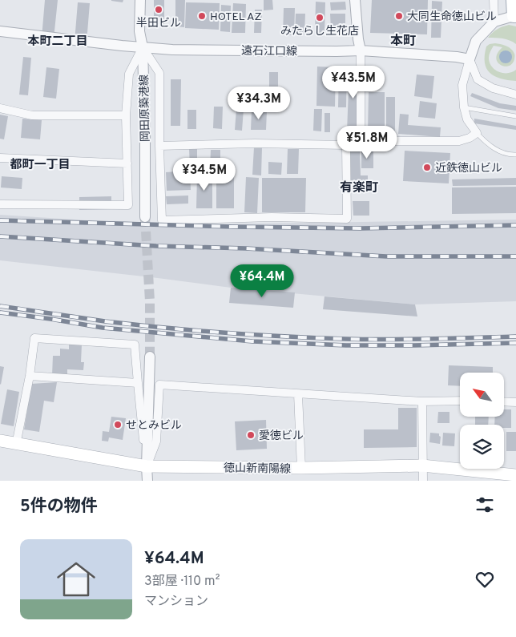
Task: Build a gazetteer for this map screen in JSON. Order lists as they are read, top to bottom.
{
  "streets": {
    "main road": ["徳山新南陽線"],
    "street": ["遠石江口線", "岡田原築港線"]
  },
  "crossings": [
    ["遠石江口線", "岡田原築港線"]
  ],
  "districts": [
    "本町",
    "本町二丁目",
    "都町一丁目",
    "有楽町"
  ],
  "places": [
    "半田ビル",
    "HOTEL AZ",
    "大同生命徳山ビル",
    "みたらし生花店",
    "近鉄徳山ビル",
    "せとみビル",
    "愛徳ビル"
  ],
  "north": "top left",
  "page": {
    "price": [
      "¥43.5M",
      "¥34.3M",
      "¥51.8M",
      "¥34.5M",
      "¥64.4M"
    ],
    "heading": "5件の物件",
    "list": [
      {
        "name": "¥64.4M",
        "note": "3部屋 · 110 m² · マンション"
      }
    ]
  }
}
